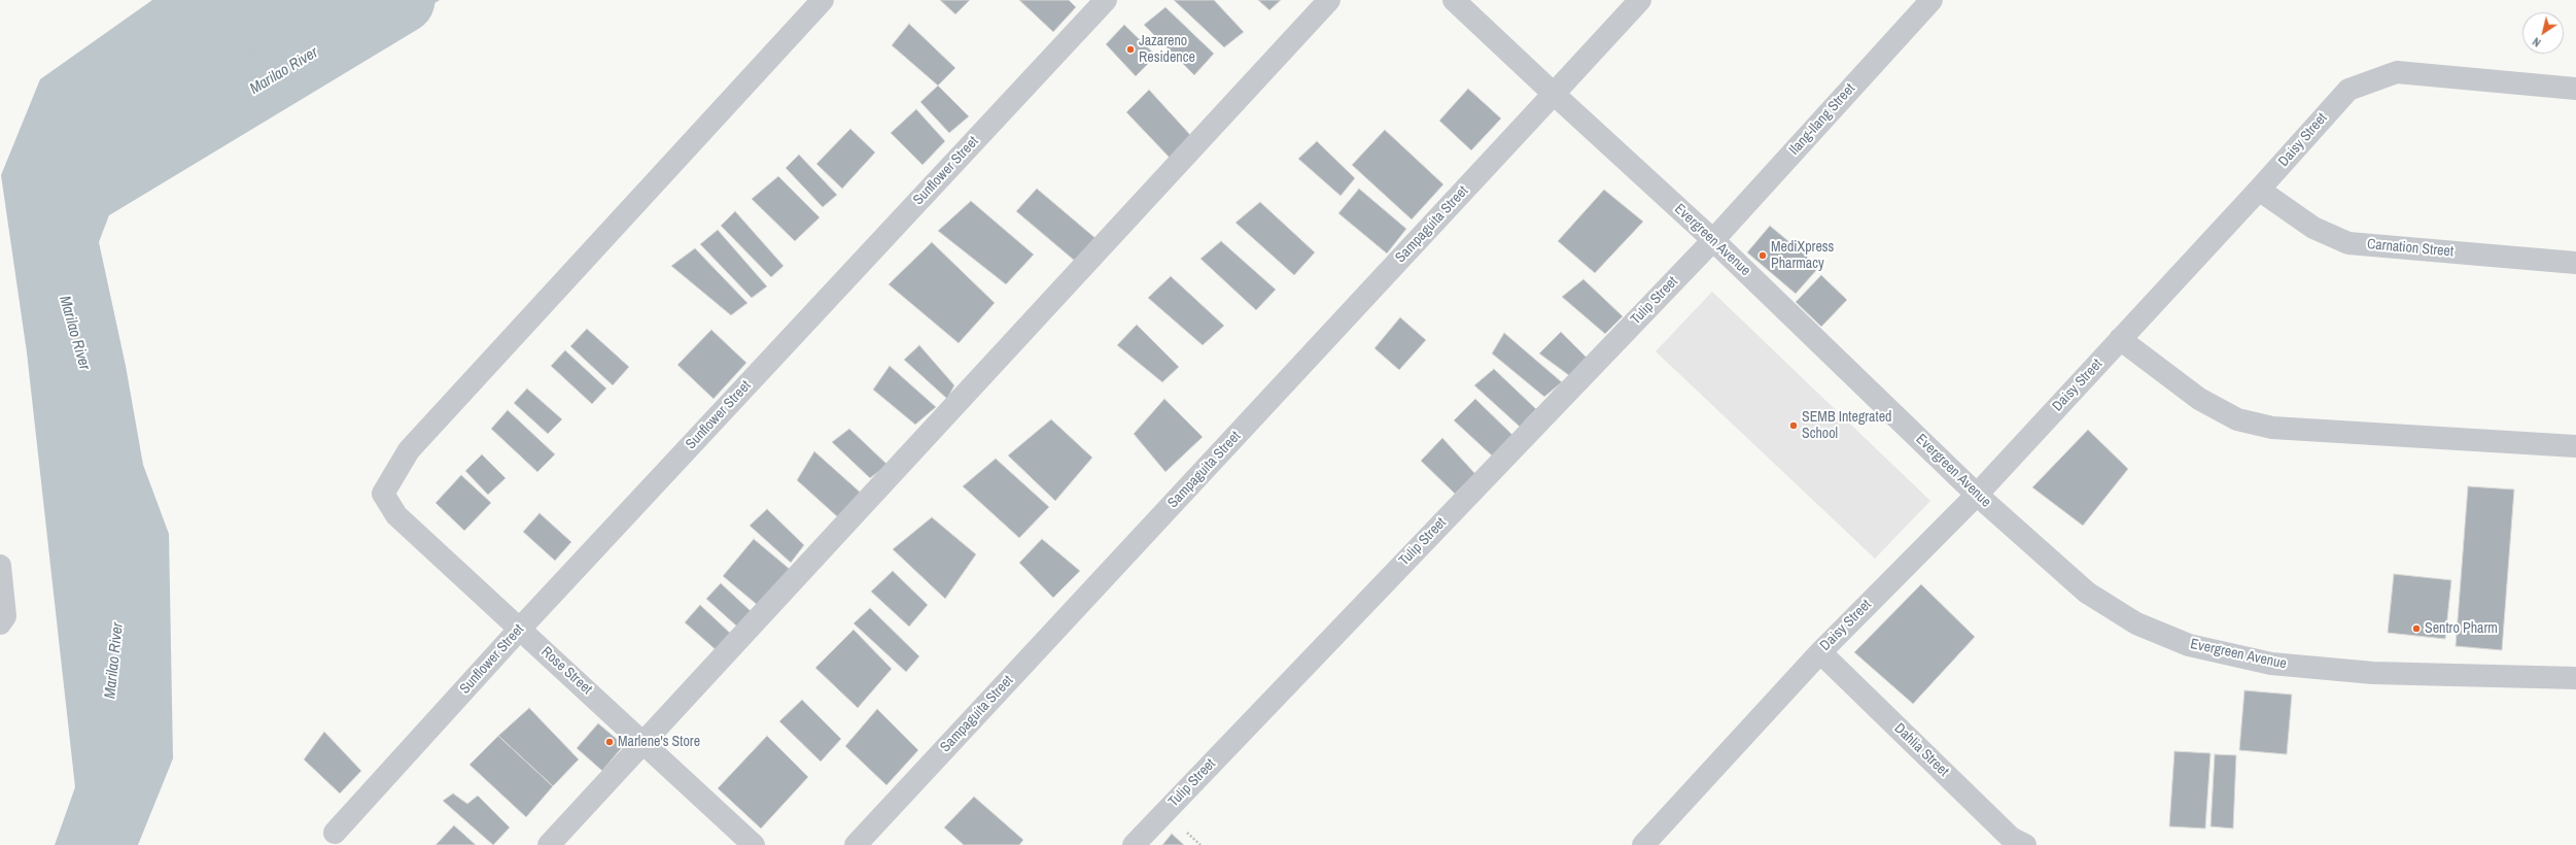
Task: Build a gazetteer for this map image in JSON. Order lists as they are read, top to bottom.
{
  "streets": {
    "street": [
      "Ilang-Ilang Street",
      "Daisy Street",
      "Sunflower Street",
      "Sampaguita Street",
      "Evergreen Avenue",
      "Carnation Street",
      "Tulip Street",
      "Rose Street",
      "Dahlia Street"
    ]
  },
  "crossings": [
    ["Ilang-Ilang Street", "Evergreen Avenue"],
    ["Ilang-Ilang Street", "Tulip Street"],
    ["Daisy Street", "Evergreen Avenue"],
    ["Daisy Street", "Carnation Street"],
    ["Daisy Street", "Dahlia Street"],
    ["Sunflower Street", "Rose Street"],
    ["Sampaguita Street", "Evergreen Avenue"],
    ["Evergreen Avenue", "Tulip Street"]
  ],
  "water": ["Marilao River"],
  "places": [
    "Jazareno Residence",
    "MediXpress Pharmacy",
    "SEMB Integrated School",
    "Sentro Pharm",
    "Marlene's Store"
  ],
  "north": "bottom left"
}
